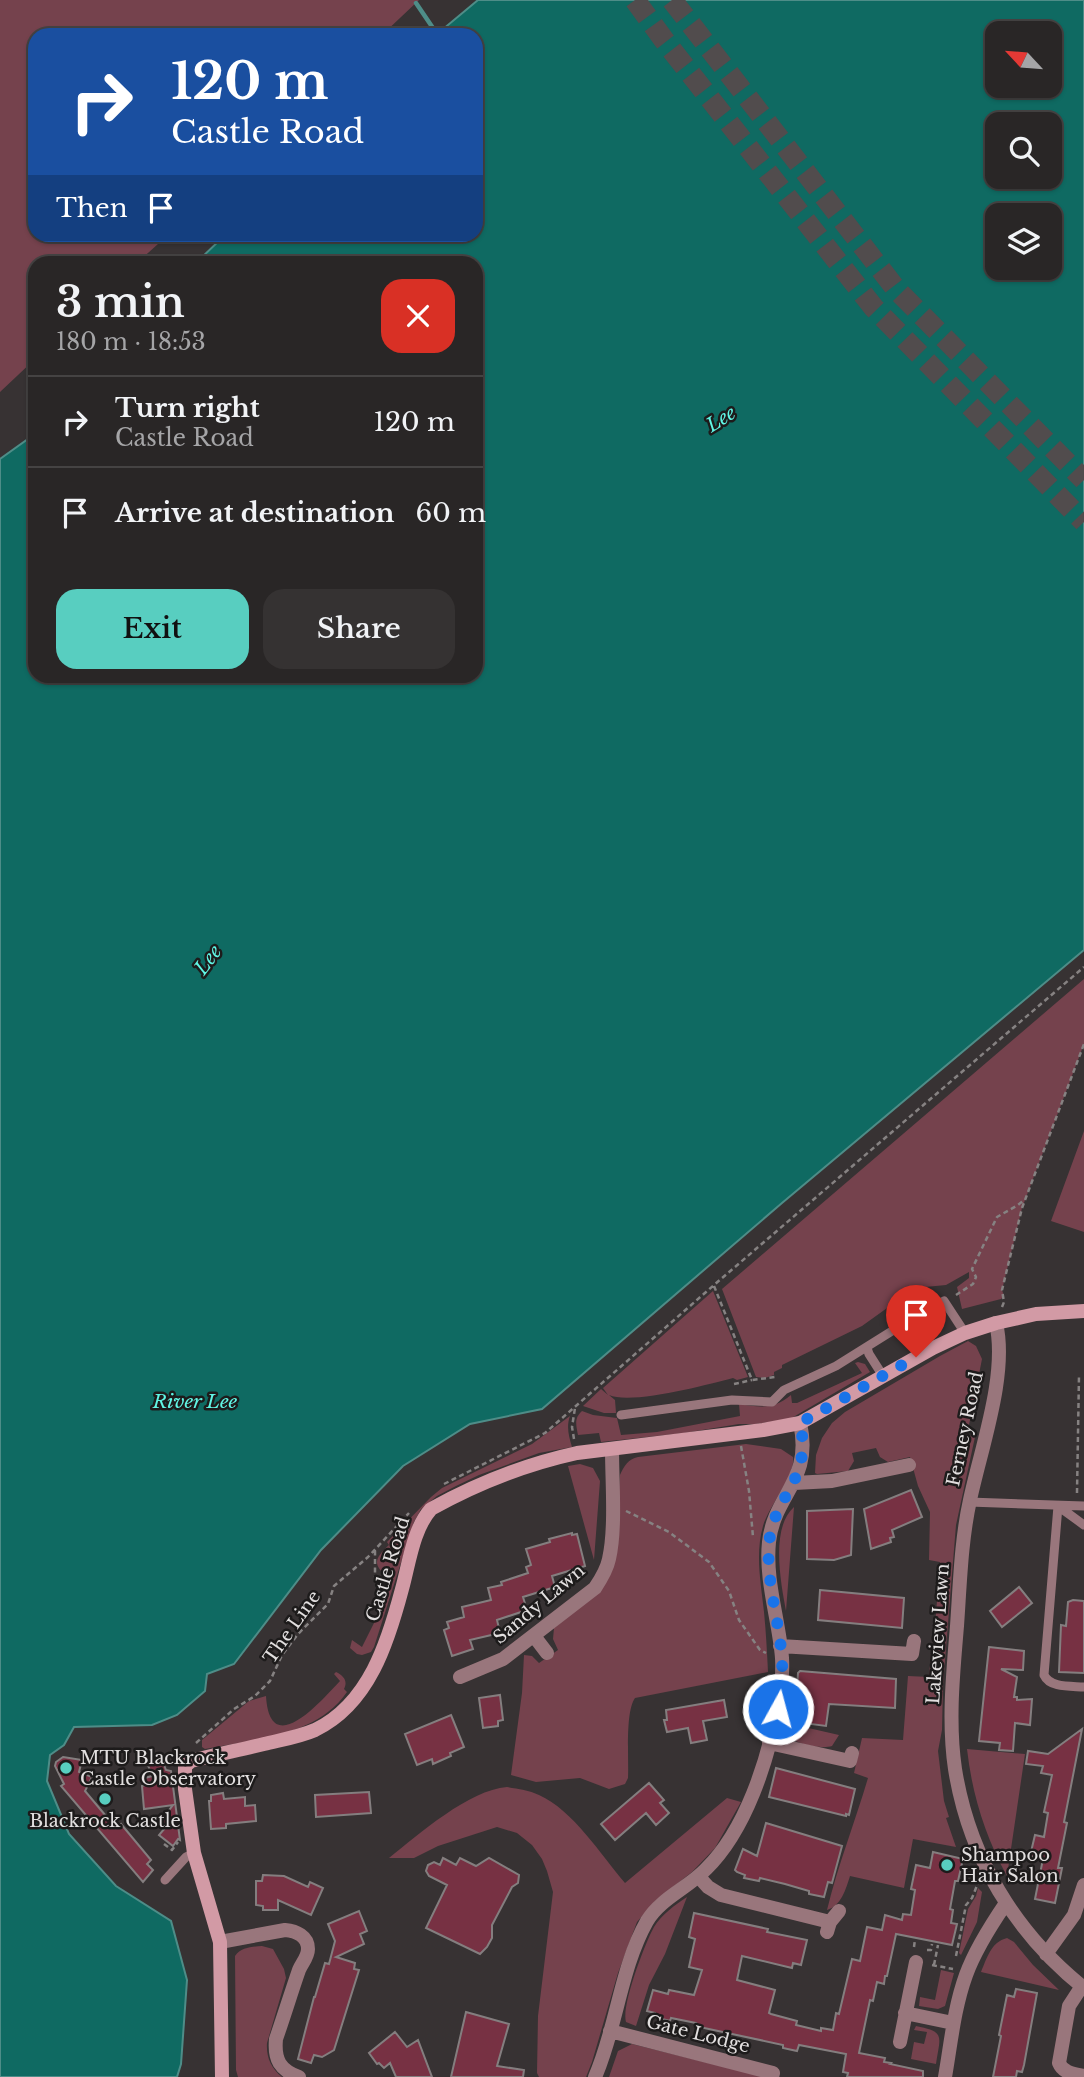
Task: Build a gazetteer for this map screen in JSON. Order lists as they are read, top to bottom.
{
  "streets": {
    "street": [
      "Ferney Road",
      "Castle Road",
      "Sandy Lawn",
      "Lakeview Lawn",
      "Gate Lodge"
    ],
    "path": ["The Line"]
  },
  "crossings": [
    ["Ferney Road", "Castle Road"],
    ["Ferney Road", "Lakeview Lawn"],
    ["Castle Road", "Sandy Lawn"]
  ],
  "water": ["Lee", "River Lee"],
  "places": ["MTU Blackrock Castle Observatory", "Blackrock Castle", "Shampoo Hair Salon"],
  "north": "top left",
  "page": {
    "turn": ["120 m", "Castle Road"],
    "then": "Then",
    "heading": ["3 min", "180 m · 18:53"],
    "list": [
      {
        "name": "Turn right",
        "note": "Castle Road",
        "value": "120 m"
      },
      {
        "name": "Arrive at destination",
        "value": "60 m"
      }
    ],
    "buttons": ["Exit", "Share"]
  }
}
